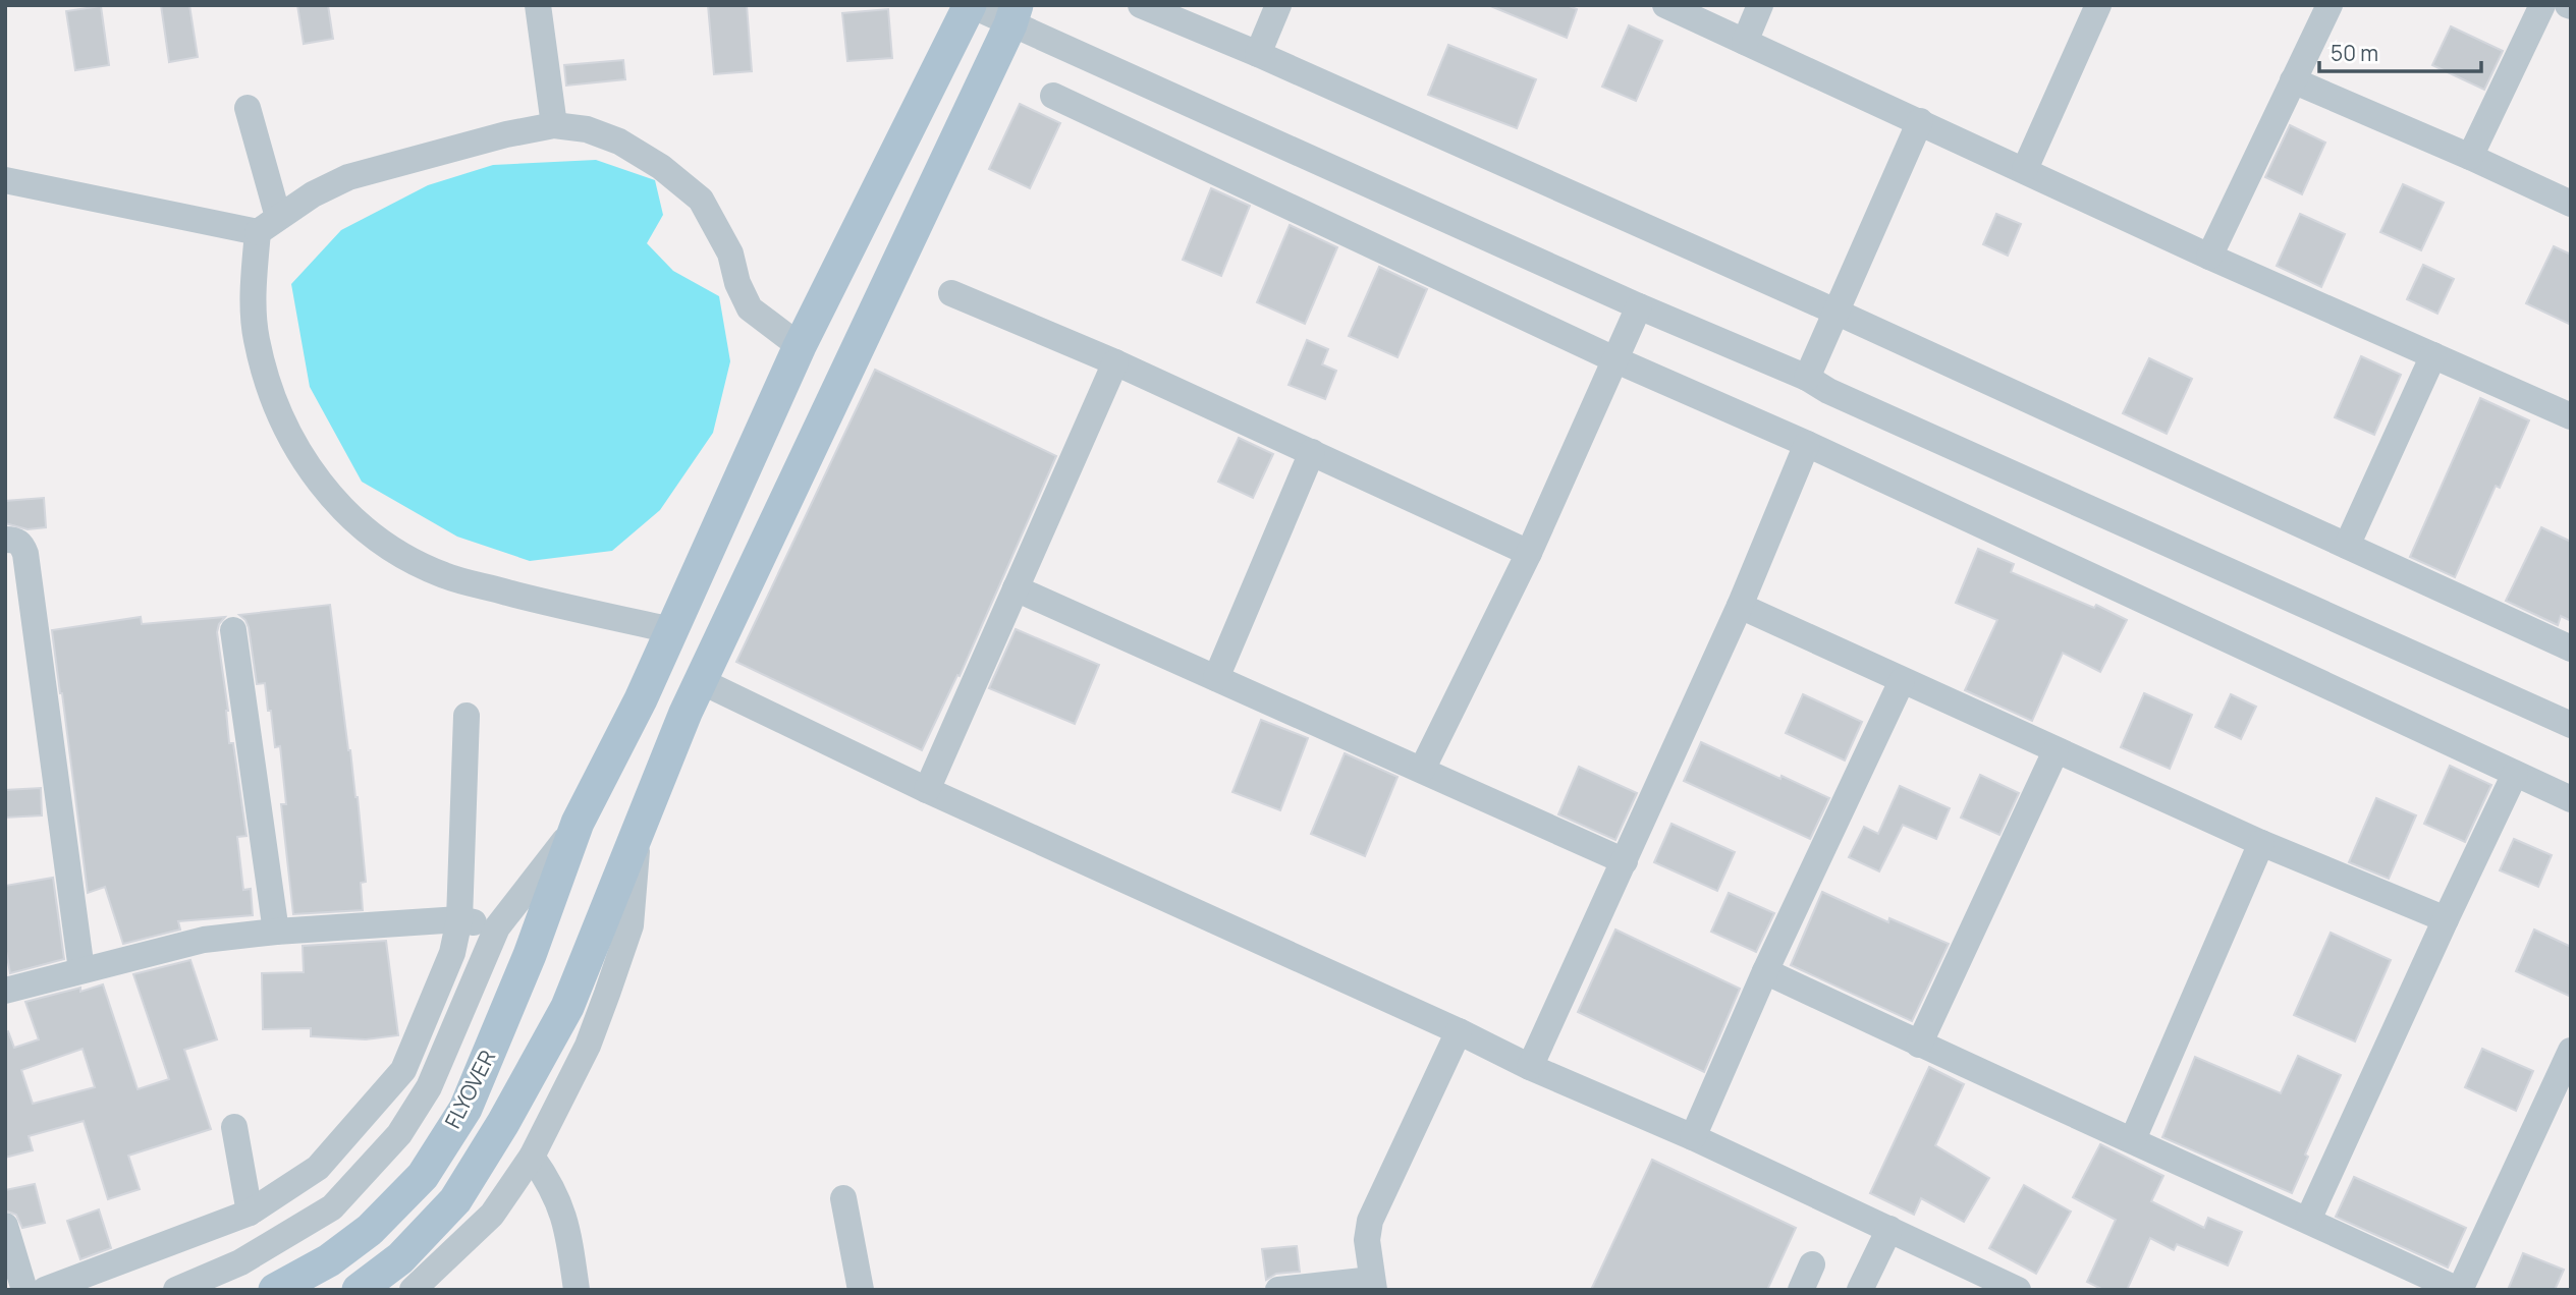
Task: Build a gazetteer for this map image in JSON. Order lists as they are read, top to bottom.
{
  "streets": {
    "main road": ["FLYOVER"]
  },
  "scale_bar": "50 m"
}
